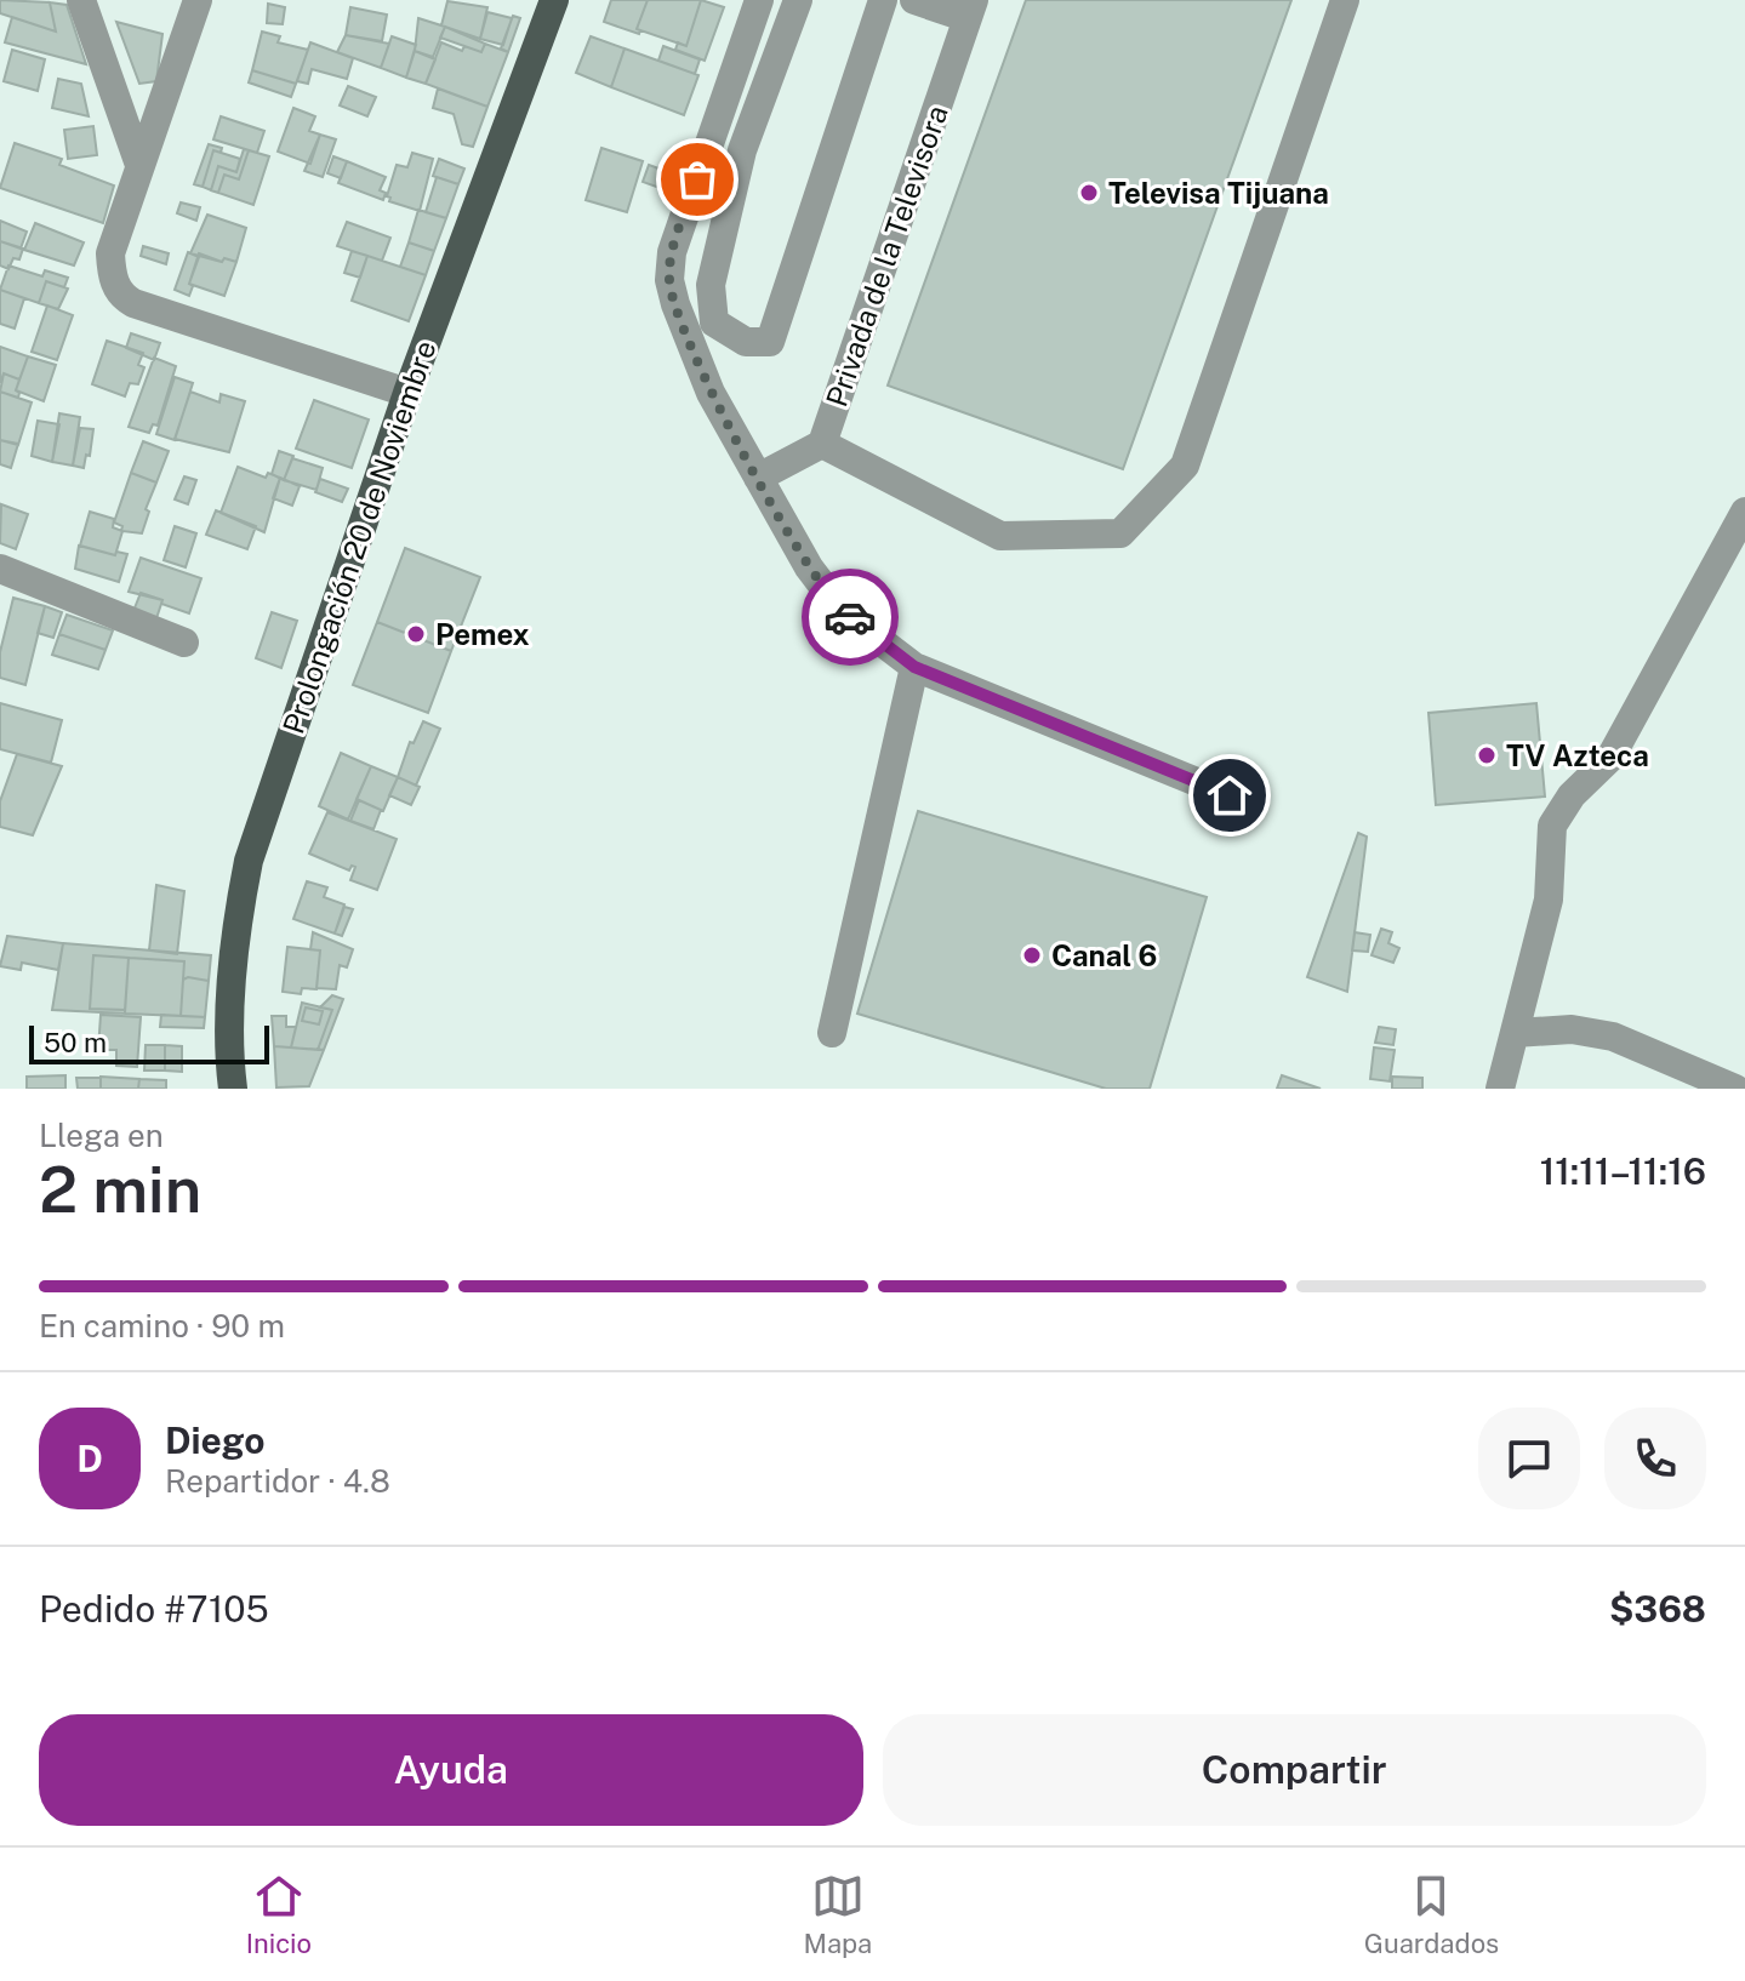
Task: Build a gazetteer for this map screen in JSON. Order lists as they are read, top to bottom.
{
  "streets": {
    "main road": ["Prolongación 20 de Noviembre"],
    "street": ["Privada de la Televisora"]
  },
  "places": [
    "Televisa Tijuana",
    "Pemex",
    "TV Azteca",
    "Canal 6"
  ],
  "scale_bar": "50 m",
  "page": {
    "scale": "50 m",
    "heading": ["2 min", "Llega en", "11:11–11:16"],
    "panel": [
      "Diego",
      "Repartidor · 4.8",
      "Pedido #7105",
      "$368"
    ],
    "bar": "En camino · 90 m",
    "round": "D",
    "buttons": ["Ayuda", "Compartir"],
    "tabs": ["Inicio", "Mapa", "Guardados"]
  }
}
